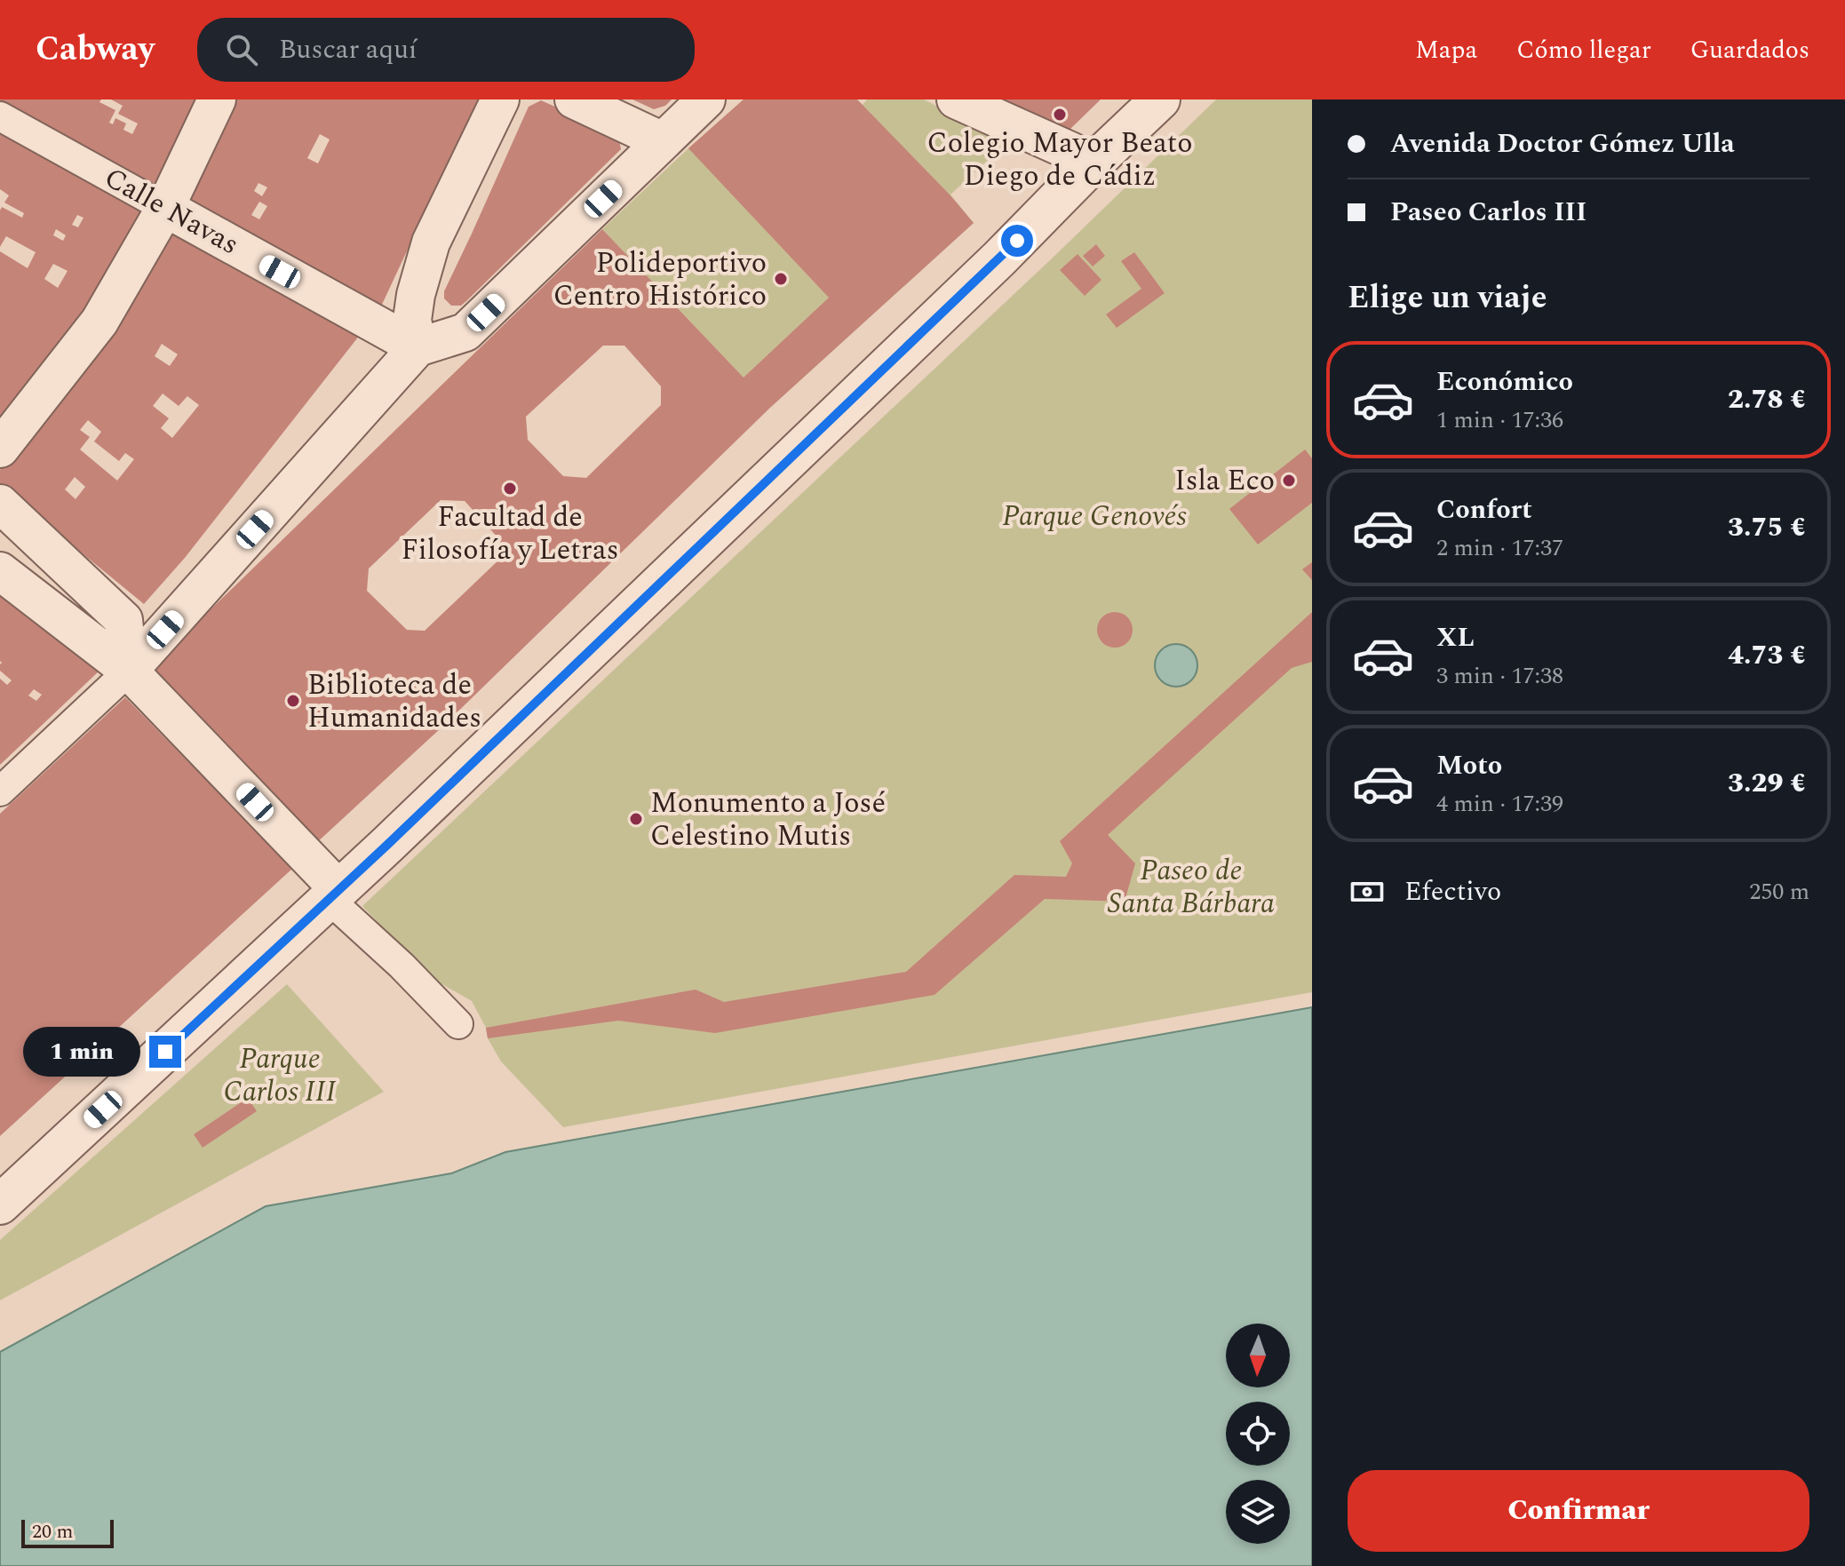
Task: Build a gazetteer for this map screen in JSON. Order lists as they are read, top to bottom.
{
  "streets": {
    "street": ["Calle Navas"]
  },
  "parks": ["Parque Genovés", "Paseo de Santa Bárbara", "Parque Carlos III"],
  "places": [
    "Colegio Mayor Beato Diego de Cádiz",
    "Polideportivo Centro Histórico",
    "Isla Eco",
    "Facultad de Filosofía y Letras",
    "Biblioteca de Humanidades",
    "Monumento a José Celestino Mutis"
  ],
  "scale_bar": "20 m",
  "north": "bottom",
  "page": {
    "header": "Cabway",
    "search": "Buscar aquí",
    "nav": ["Mapa", "Cómo llegar", "Guardados"],
    "banner": ["Avenida Doctor Gómez Ulla", "Paseo Carlos III"],
    "heading": "Elige un viaje",
    "list": [
      {
        "name": "Económico",
        "note": "1 min · 17:36",
        "value": "2.78 €"
      },
      {
        "name": "Confort",
        "note": "2 min · 17:37",
        "value": "3.75 €"
      },
      {
        "name": "XL",
        "note": "3 min · 17:38",
        "value": "4.73 €"
      },
      {
        "name": "Moto",
        "note": "4 min · 17:39",
        "value": "3.29 €"
      }
    ],
    "pay": ["Efectivo", "250 m"],
    "bubble": "1 min",
    "buttons": "Confirmar",
    "scale": "20 m"
  }
}
